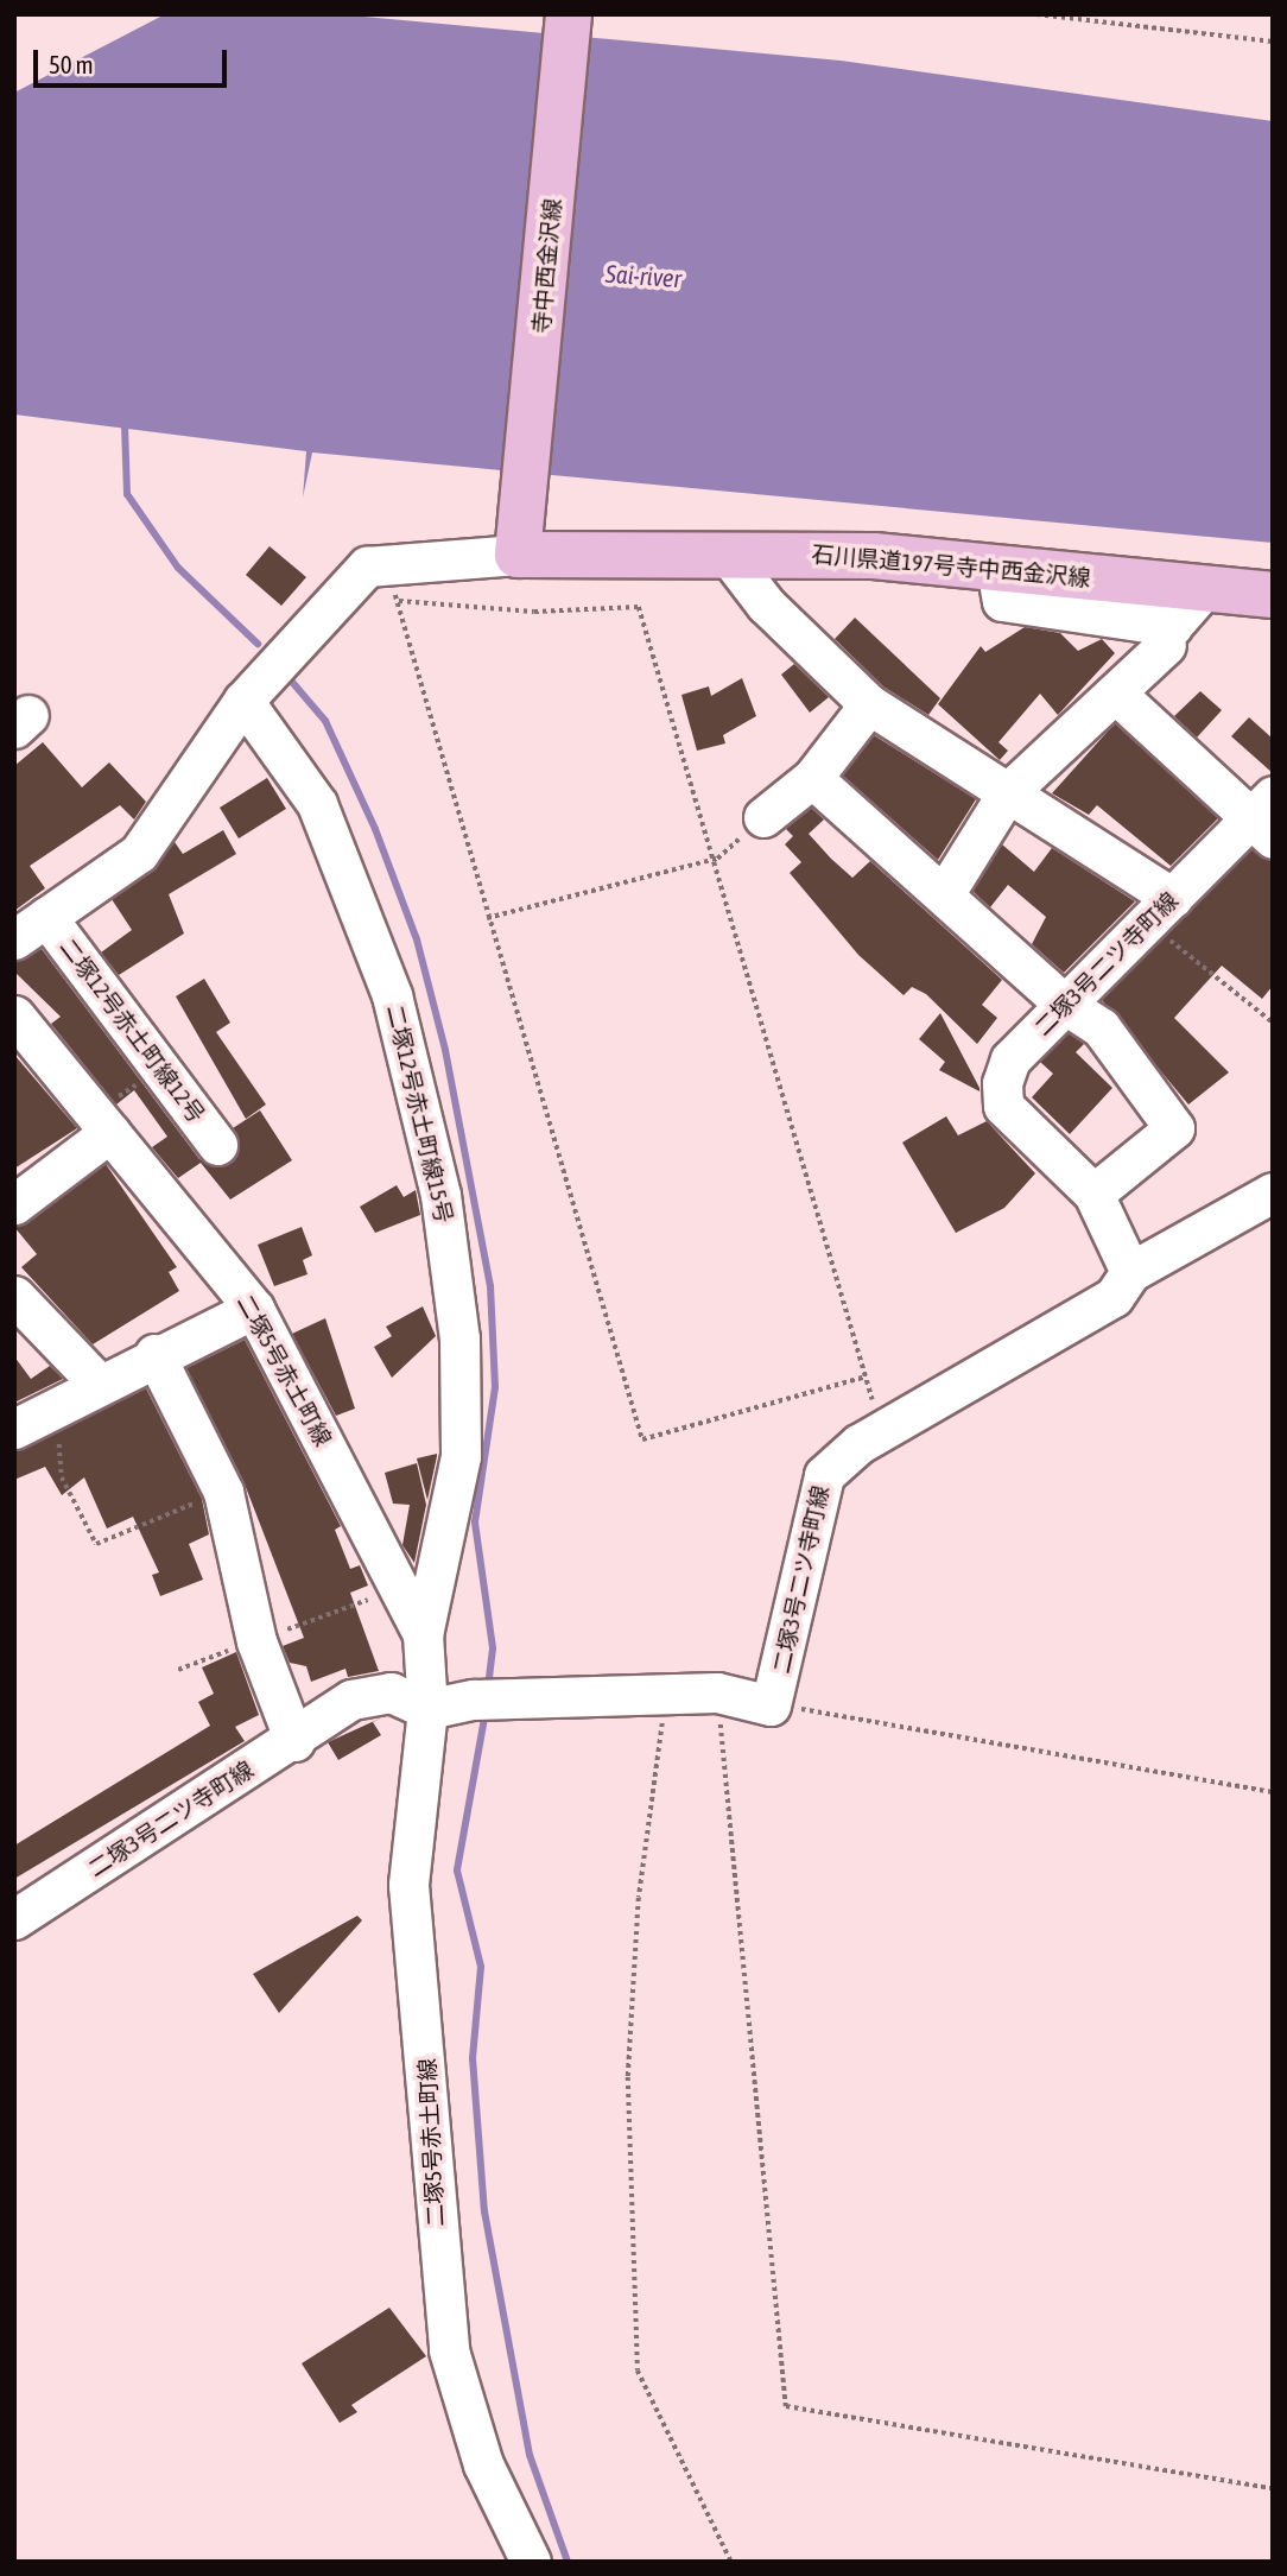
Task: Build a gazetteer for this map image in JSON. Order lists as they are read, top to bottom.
{
  "streets": {
    "main road": ["寺中西金沢線", "石川県道197号寺中西金沢線"],
    "street": [
      "二塚3号二ツ寺町線",
      "二塚12号赤土町線12号",
      "二塚12号赤土町線15号",
      "二塚5号赤土町線"
    ]
  },
  "crossings": [
    ["寺中西金沢線", "石川県道197号寺中西金沢線"],
    ["二塚3号二ツ寺町線", "二塚12号赤土町線15号"],
    ["二塚3号二ツ寺町線", "二塚5号赤土町線"],
    ["二塚12号赤土町線15号", "二塚5号赤土町線"]
  ],
  "water": ["Sai-river"],
  "scale_bar": "50 m"
}
